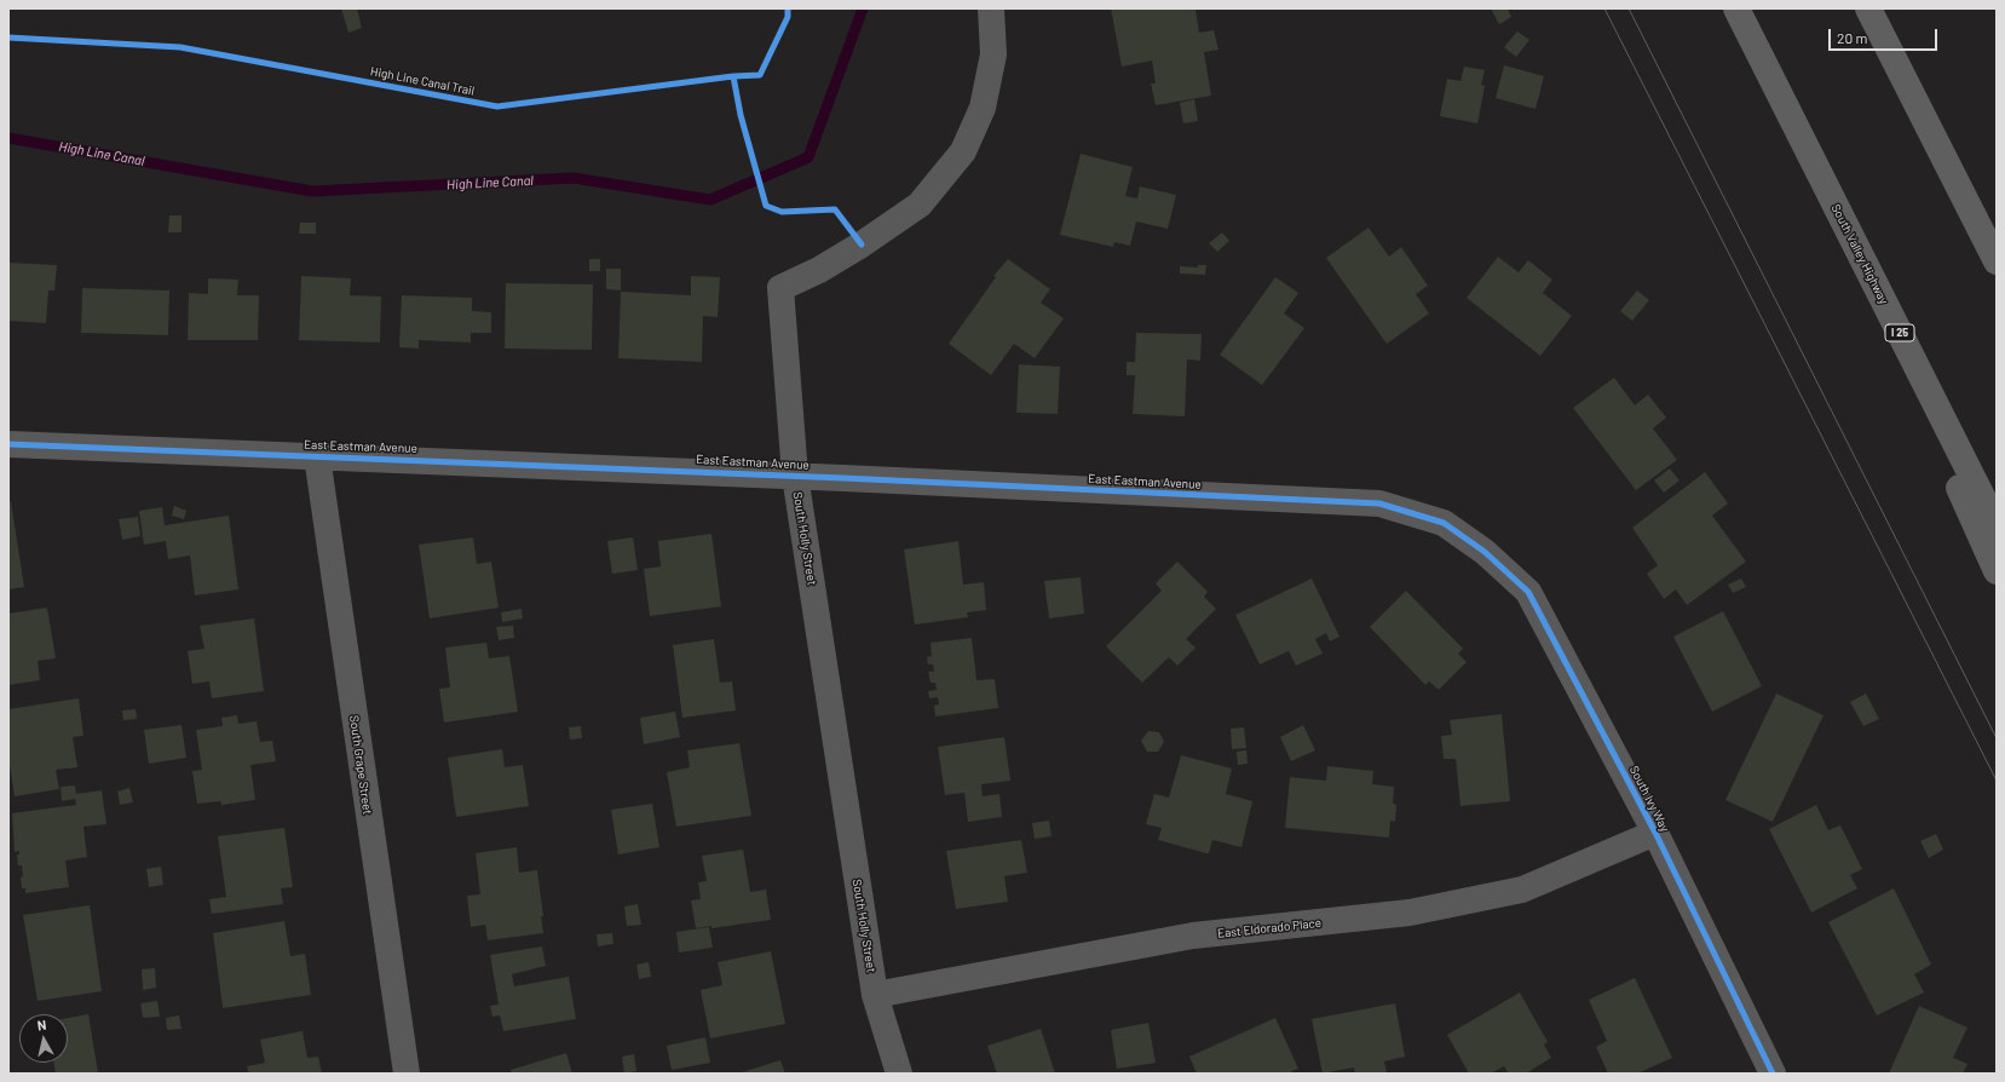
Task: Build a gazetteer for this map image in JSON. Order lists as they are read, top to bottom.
{
  "streets": {
    "highway": ["South Valley Highway", "I 25"],
    "street": [
      "East Eastman Avenue",
      "South Holly Street",
      "South Grape Street",
      "South Ivy Way",
      "East Eldorado Place"
    ],
    "cycle path": ["High Line Canal Trail"]
  },
  "crossings": [
    ["East Eastman Avenue", "South Holly Street"],
    ["East Eastman Avenue", "South Grape Street"],
    ["East Eastman Avenue", "South Ivy Way"],
    ["South Holly Street", "East Eldorado Place"],
    ["South Ivy Way", "East Eldorado Place"]
  ],
  "water": ["High Line Canal"],
  "scale_bar": "20 m",
  "north": "top"
}
